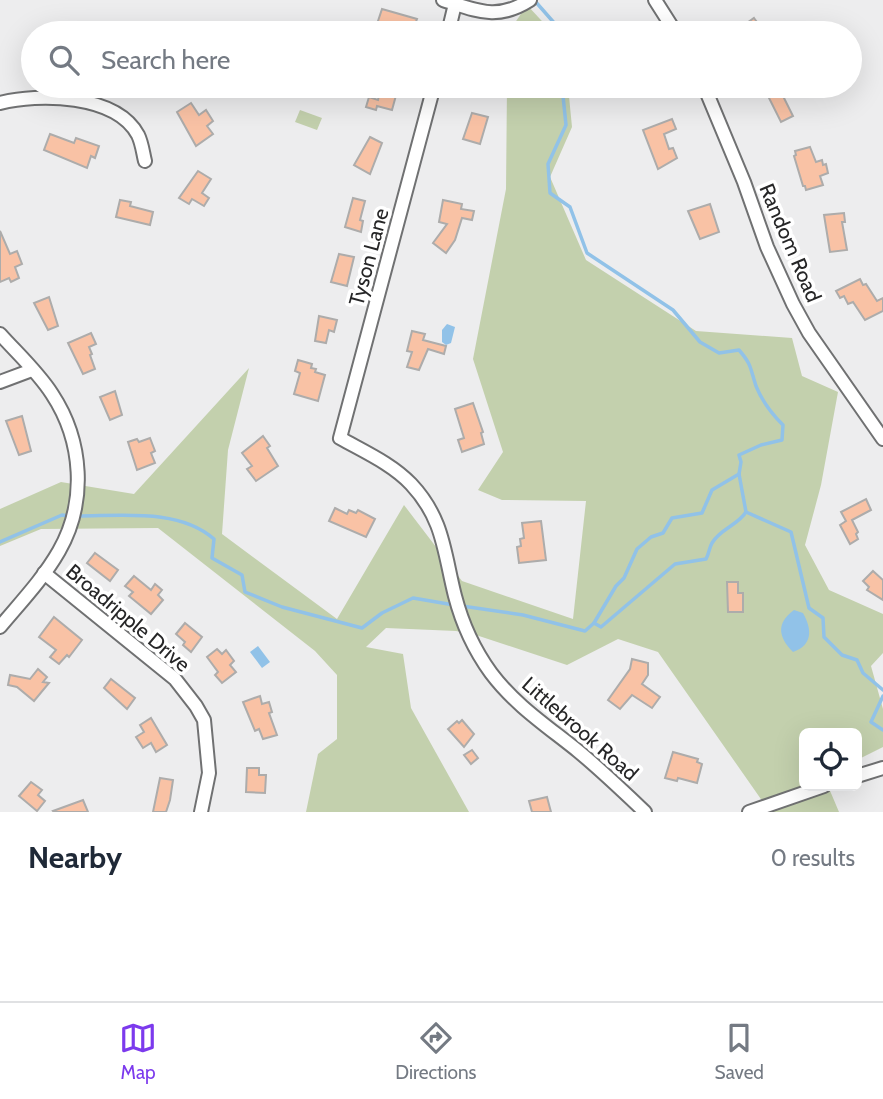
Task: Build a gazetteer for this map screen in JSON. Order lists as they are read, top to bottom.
{
  "streets": {
    "street": [
      "Random Road",
      "Tyson Lane",
      "Broadripple Drive",
      "Littlebrook Road"
    ]
  },
  "crossings": [
    ["Tyson Lane", "Littlebrook Road"]
  ],
  "page": {
    "search": "Search here",
    "heading": ["Nearby", "0 results"],
    "nav": ["Map", "Directions", "Saved"]
  }
}
